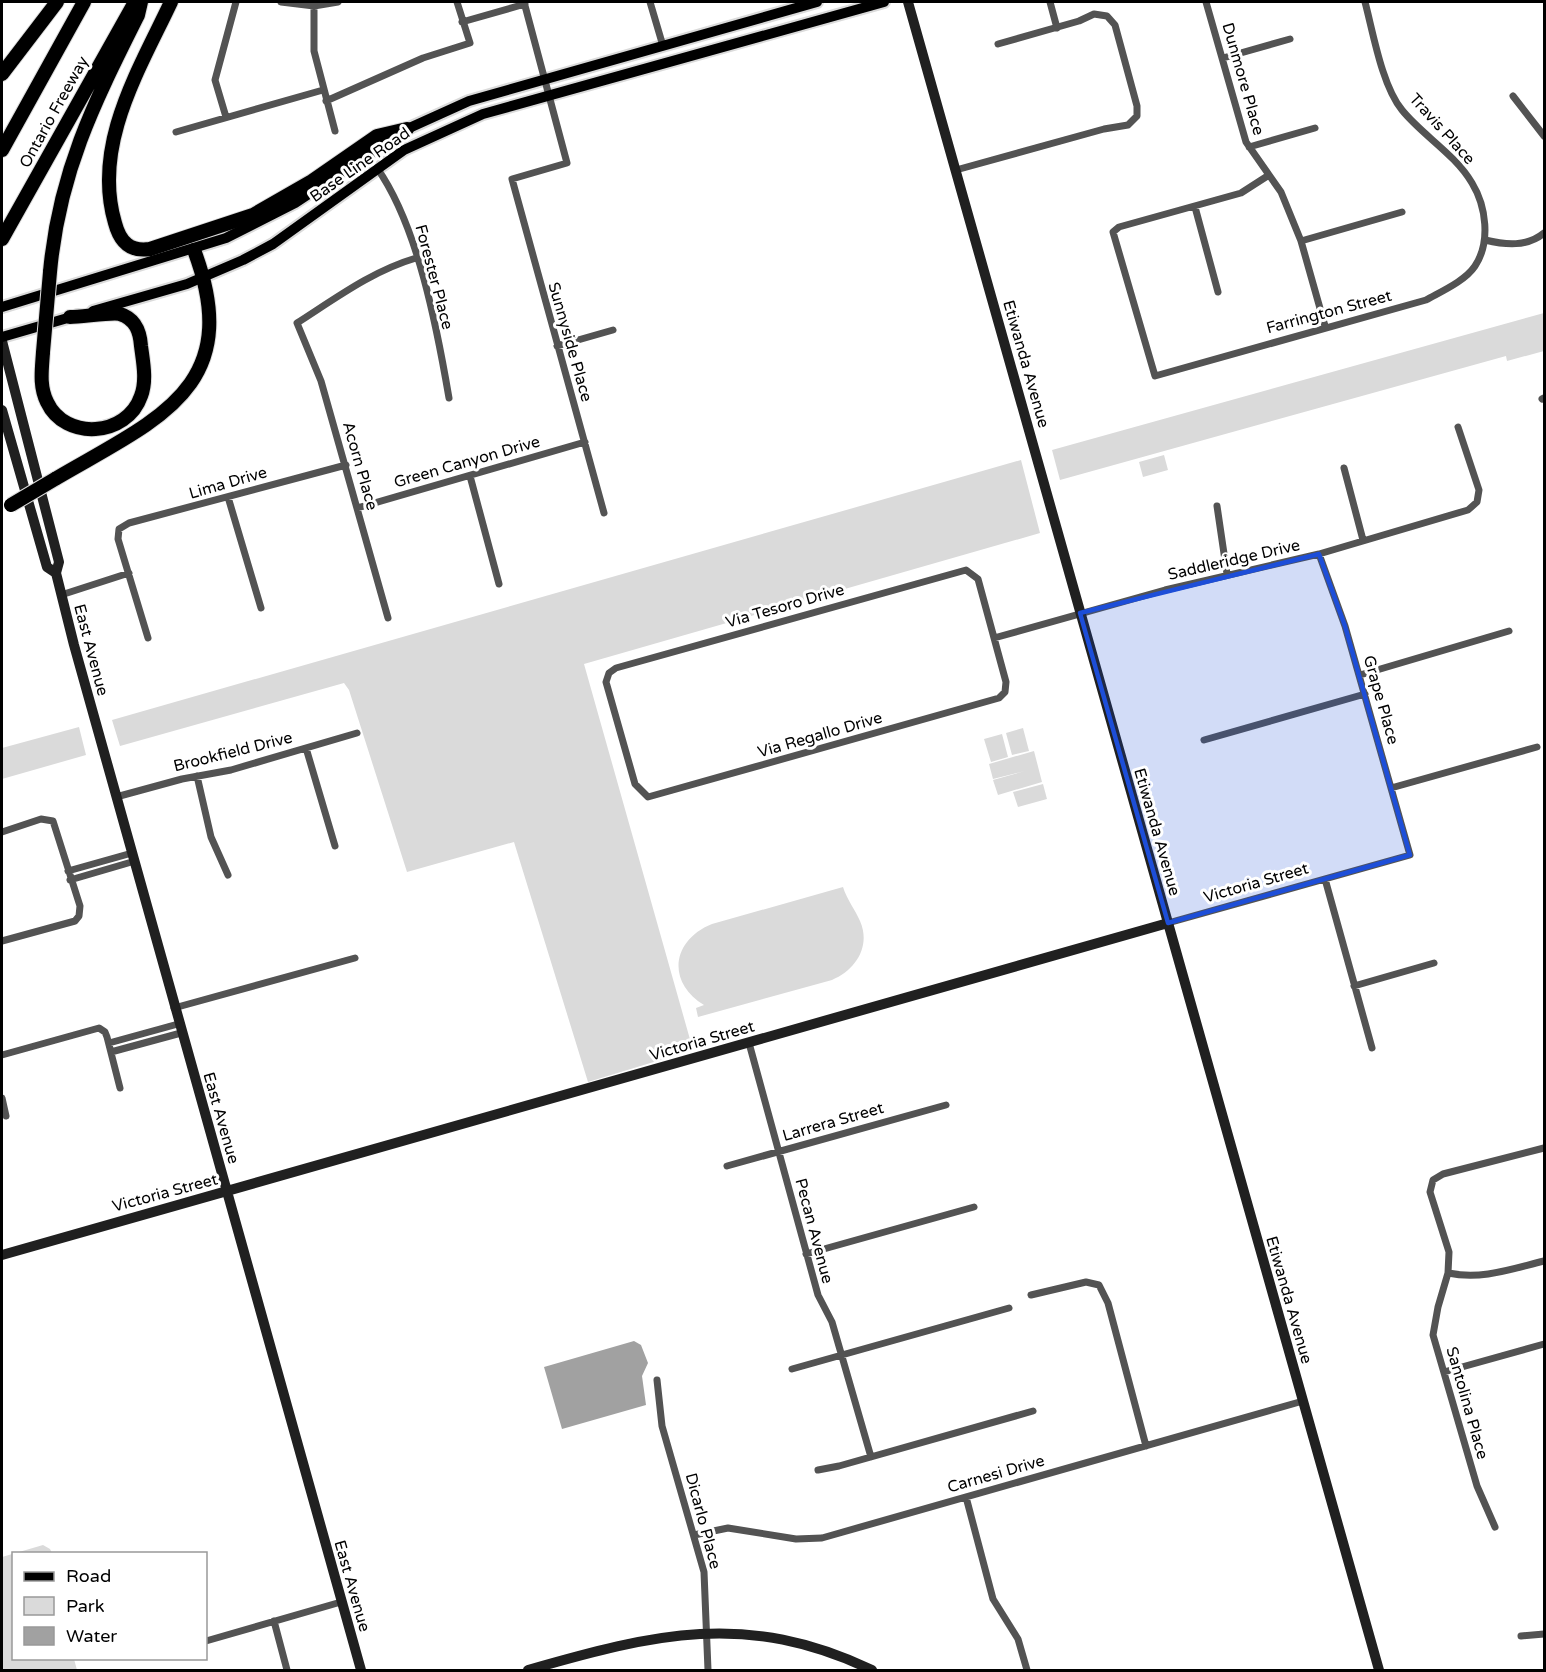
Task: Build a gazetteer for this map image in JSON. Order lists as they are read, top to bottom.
{
  "streets": {
    "highway": ["Ontario Freeway"],
    "main road": ["Base Line Road"],
    "street": [
      "Dunmore Place",
      "Travis Place",
      "Forester Place",
      "Farrington Street",
      "Sunnyside Place",
      "Etiwanda Avenue",
      "Green Canyon Drive",
      "Acorn Place",
      "Lima Drive",
      "Saddleridge Drive",
      "Via Tesoro Drive",
      "East Avenue",
      "Grape Place",
      "Via Regallo Drive",
      "Brookfield Drive",
      "Victoria Street",
      "Larrera Street",
      "Pecan Avenue",
      "Santolina Place",
      "Carnesi Drive",
      "Dicarlo Place"
    ]
  },
  "crossings": [
    ["Dunmore Place", "Farrington Street"],
    ["Travis Place", "Farrington Street"],
    ["Base Line Road", "Forester Place"],
    ["Base Line Road", "Sunnyside Place"],
    ["Base Line Road", "East Avenue"],
    ["Forester Place", "Acorn Place"],
    ["Sunnyside Place", "Green Canyon Drive"],
    ["Etiwanda Avenue", "Saddleridge Drive"],
    ["Etiwanda Avenue", "Victoria Street"],
    ["Etiwanda Avenue", "Carnesi Drive"],
    ["Green Canyon Drive", "Acorn Place"],
    ["Acorn Place", "Lima Drive"],
    ["Saddleridge Drive", "Via Tesoro Drive"],
    ["Saddleridge Drive", "Grape Place"],
    ["Saddleridge Drive", "Via Regallo Drive"],
    ["Via Tesoro Drive", "Via Regallo Drive"],
    ["East Avenue", "Brookfield Drive"],
    ["East Avenue", "Victoria Street"],
    ["Grape Place", "Victoria Street"],
    ["Victoria Street", "Pecan Avenue"],
    ["Larrera Street", "Pecan Avenue"],
    ["Carnesi Drive", "Dicarlo Place"]
  ],
  "legend": ["Road", "Park", "Water"]
}
